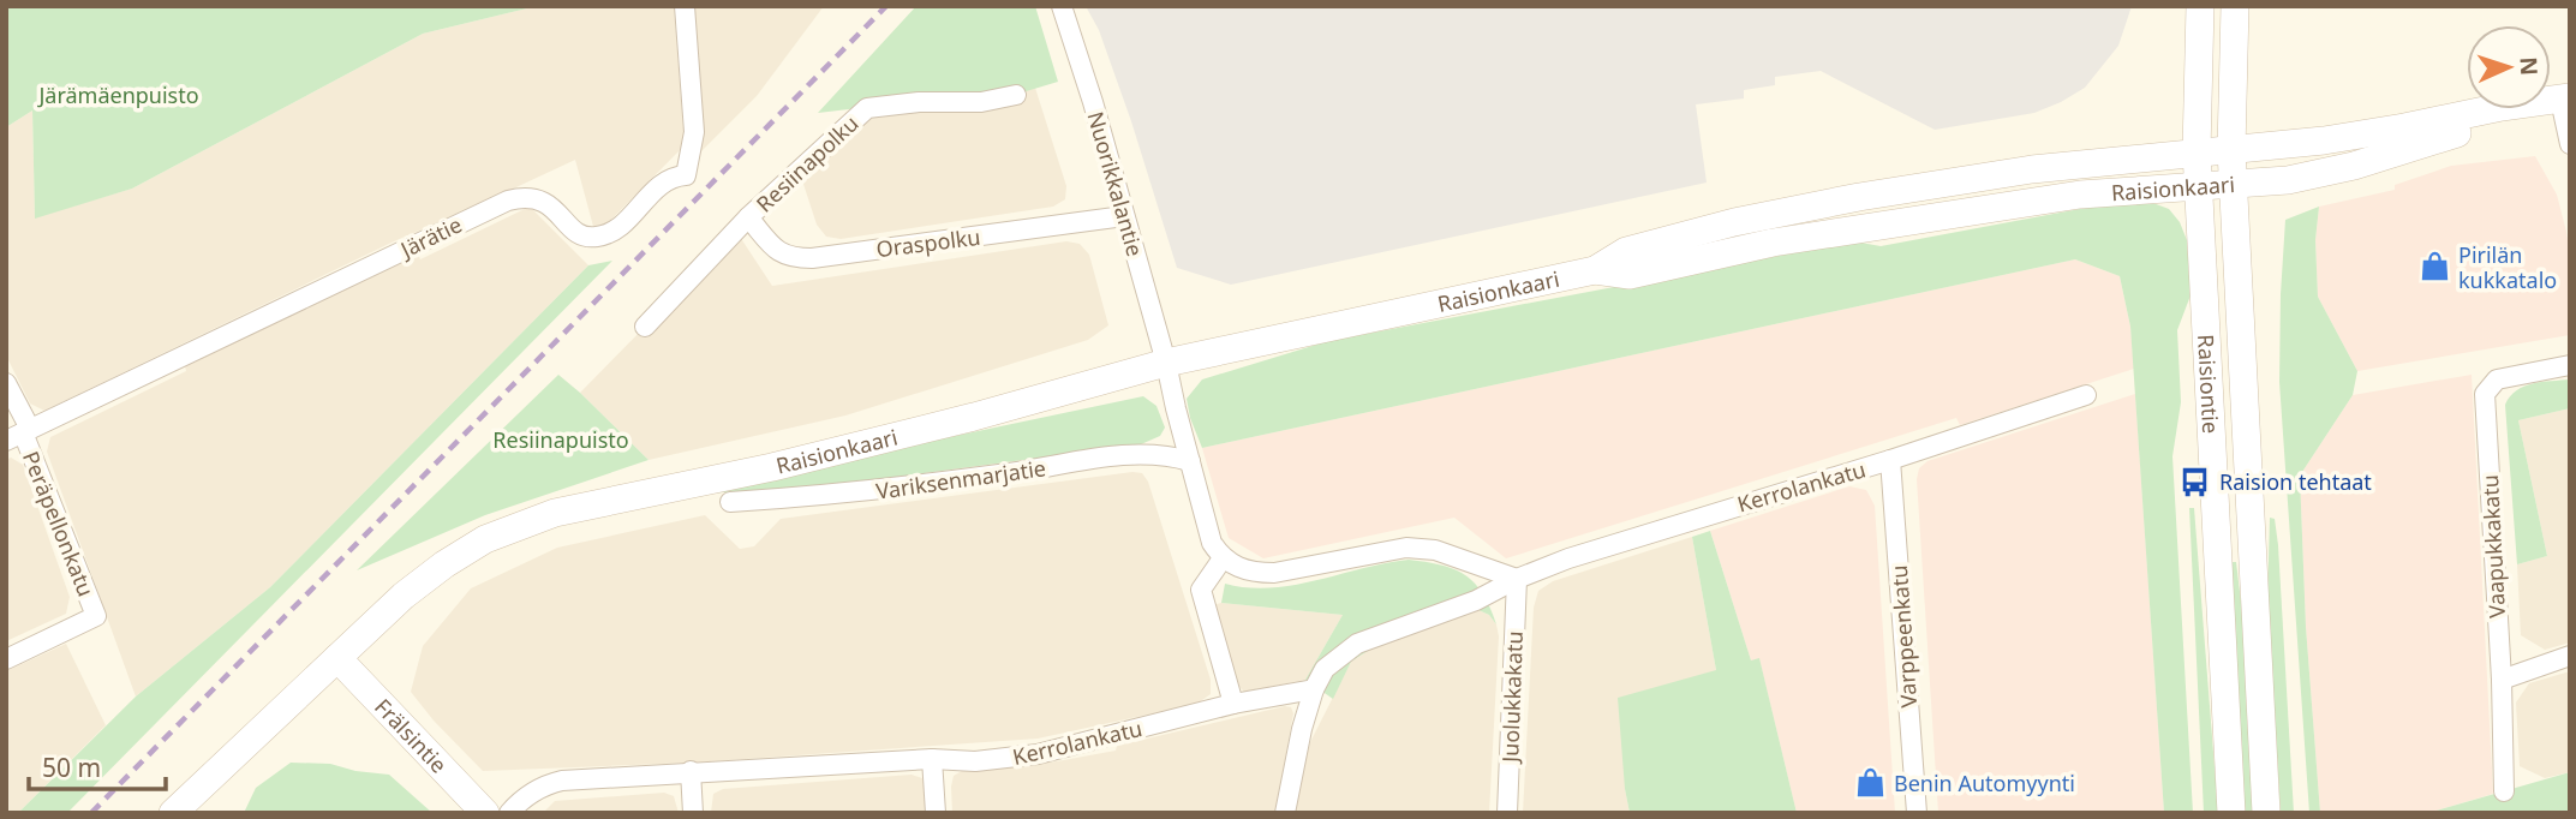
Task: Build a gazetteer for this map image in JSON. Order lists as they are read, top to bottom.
{
  "streets": {
    "main road": ["Raisionkaari", "Raisiontie", "Frälsintie"],
    "street": [
      "Resiinapolku",
      "Nuorikkalantie",
      "Järätie",
      "Oraspolku",
      "Variksenmarjatie",
      "Kerrolankatu",
      "Peräpellonkatu",
      "Vaapukkakatu",
      "Varppeenkatu",
      "Juolukkakatu"
    ]
  },
  "crossings": [
    ["Resiinapolku", "Oraspolku"],
    ["Nuorikkalantie", "Raisionkaari"],
    ["Nuorikkalantie", "Oraspolku"],
    ["Raisionkaari", "Raisiontie"],
    ["Raisionkaari", "Frälsintie"],
    ["Järätie", "Peräpellonkatu"],
    ["Kerrolankatu", "Varppeenkatu"],
    ["Kerrolankatu", "Juolukkakatu"]
  ],
  "parks": ["Järämäenpuisto", "Resiinapuisto"],
  "places": {
    "shop": ["Pirilän kukkatalo", "Benin Automyynti"],
    "bus stop": ["Raision tehtaat"]
  },
  "scale_bar": "50 m",
  "north": "right"
}
